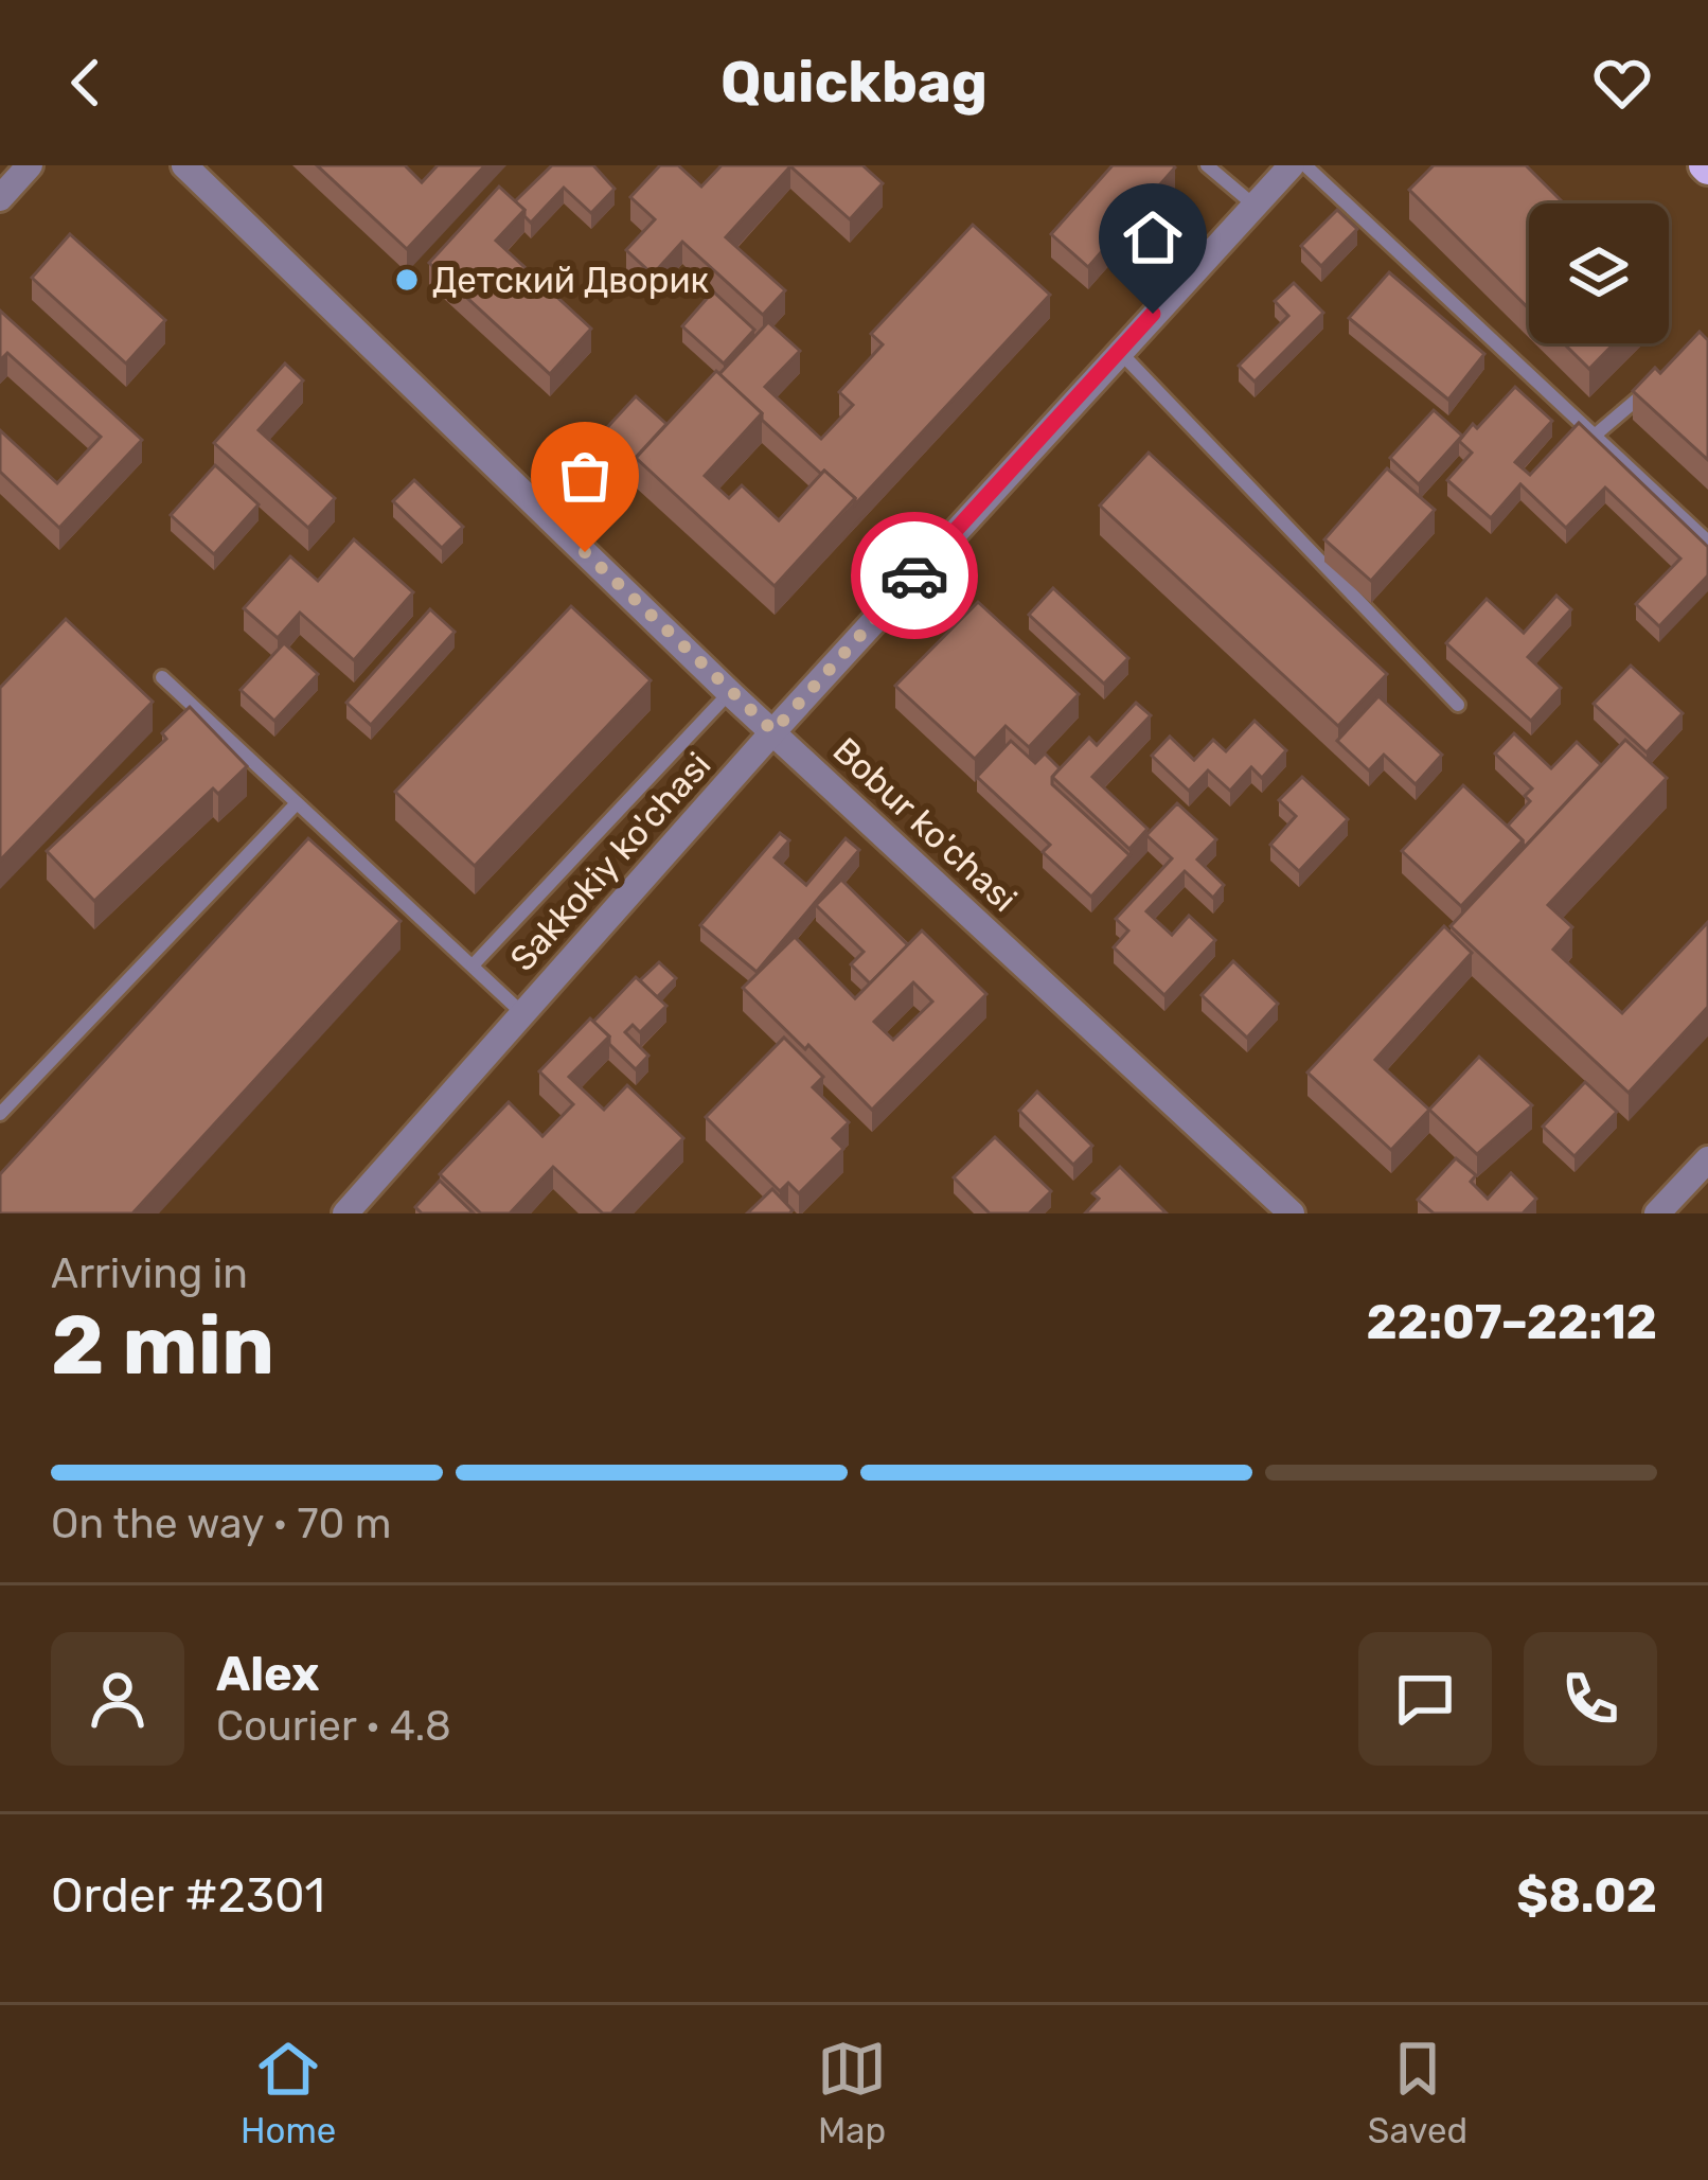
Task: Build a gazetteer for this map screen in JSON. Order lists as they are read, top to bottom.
{
  "streets": {
    "street": ["Bobur ko'chasi", "Sakkokiy ko'chasi"]
  },
  "crossings": [
    ["Bobur ko'chasi", "Sakkokiy ko'chasi"]
  ],
  "places": ["Детский Дворик"],
  "page": {
    "header": "Quickbag",
    "heading": ["2 min", "Arriving in", "22:07–22:12"],
    "panel": [
      "Alex",
      "Courier · 4.8",
      "Order #2301",
      "$8.02"
    ],
    "bar": "On the way · 70 m",
    "tabs": ["Home", "Map", "Saved"]
  }
}
